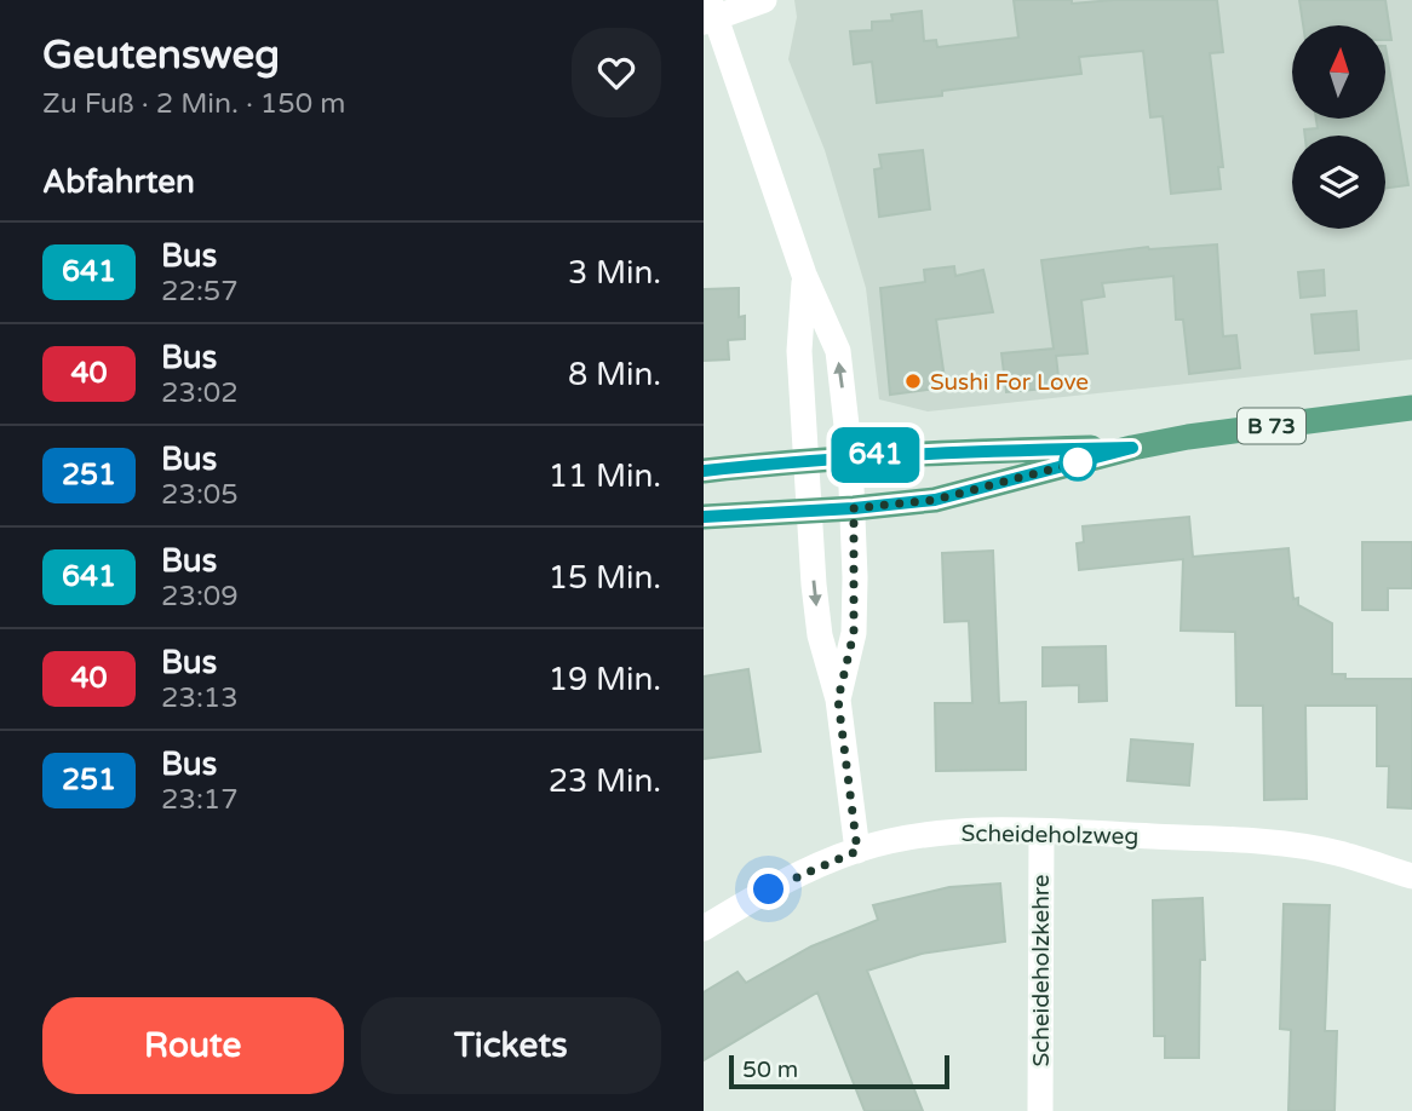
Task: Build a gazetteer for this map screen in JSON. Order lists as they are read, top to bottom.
{
  "streets": {
    "main road": ["B 73"],
    "street": ["Scheideholzweg", "Scheideholzkehre"]
  },
  "crossings": [
    ["Scheideholzweg", "Scheideholzkehre"]
  ],
  "places": ["Sushi For Love"],
  "lines": ["bus line 641"],
  "scale_bar": "50 m",
  "north": "top",
  "page": {
    "heading": [
      ["Geutensweg", "Zu Fuß · 2 Min. · 150 m"],
      "Abfahrten"
    ],
    "on_map": "641",
    "list": [
      {
        "mark": "641",
        "name": "Bus",
        "note": "22:57",
        "value": "3 Min."
      },
      {
        "mark": "40",
        "name": "Bus",
        "note": "23:02",
        "value": "8 Min."
      },
      {
        "mark": "251",
        "name": "Bus",
        "note": "23:05",
        "value": "11 Min."
      },
      {
        "mark": "641",
        "name": "Bus",
        "note": "23:09",
        "value": "15 Min."
      },
      {
        "mark": "40",
        "name": "Bus",
        "note": "23:13",
        "value": "19 Min."
      },
      {
        "mark": "251",
        "name": "Bus",
        "note": "23:17",
        "value": "23 Min."
      }
    ],
    "buttons": ["Route", "Tickets"],
    "scale": "50 m"
  }
}
